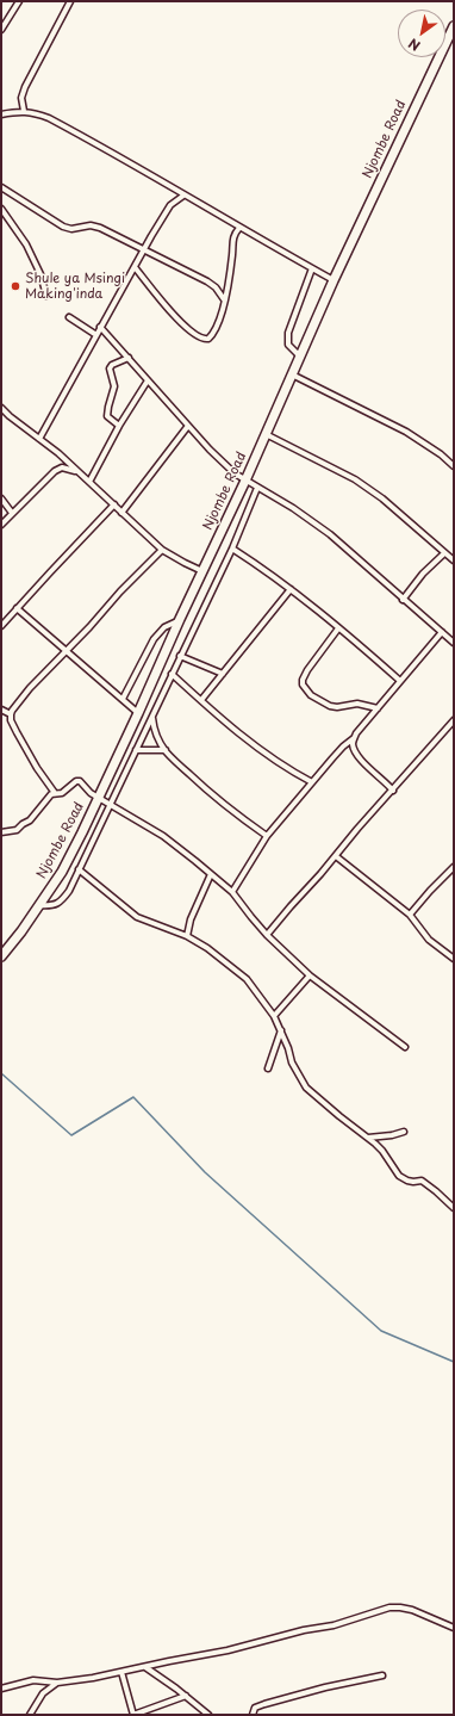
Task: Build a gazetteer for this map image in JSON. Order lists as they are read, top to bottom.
{
  "streets": {
    "highway": ["Njombe Road"]
  },
  "places": ["Shule ya Msingi Making'inda"],
  "north": "bottom left"
}
